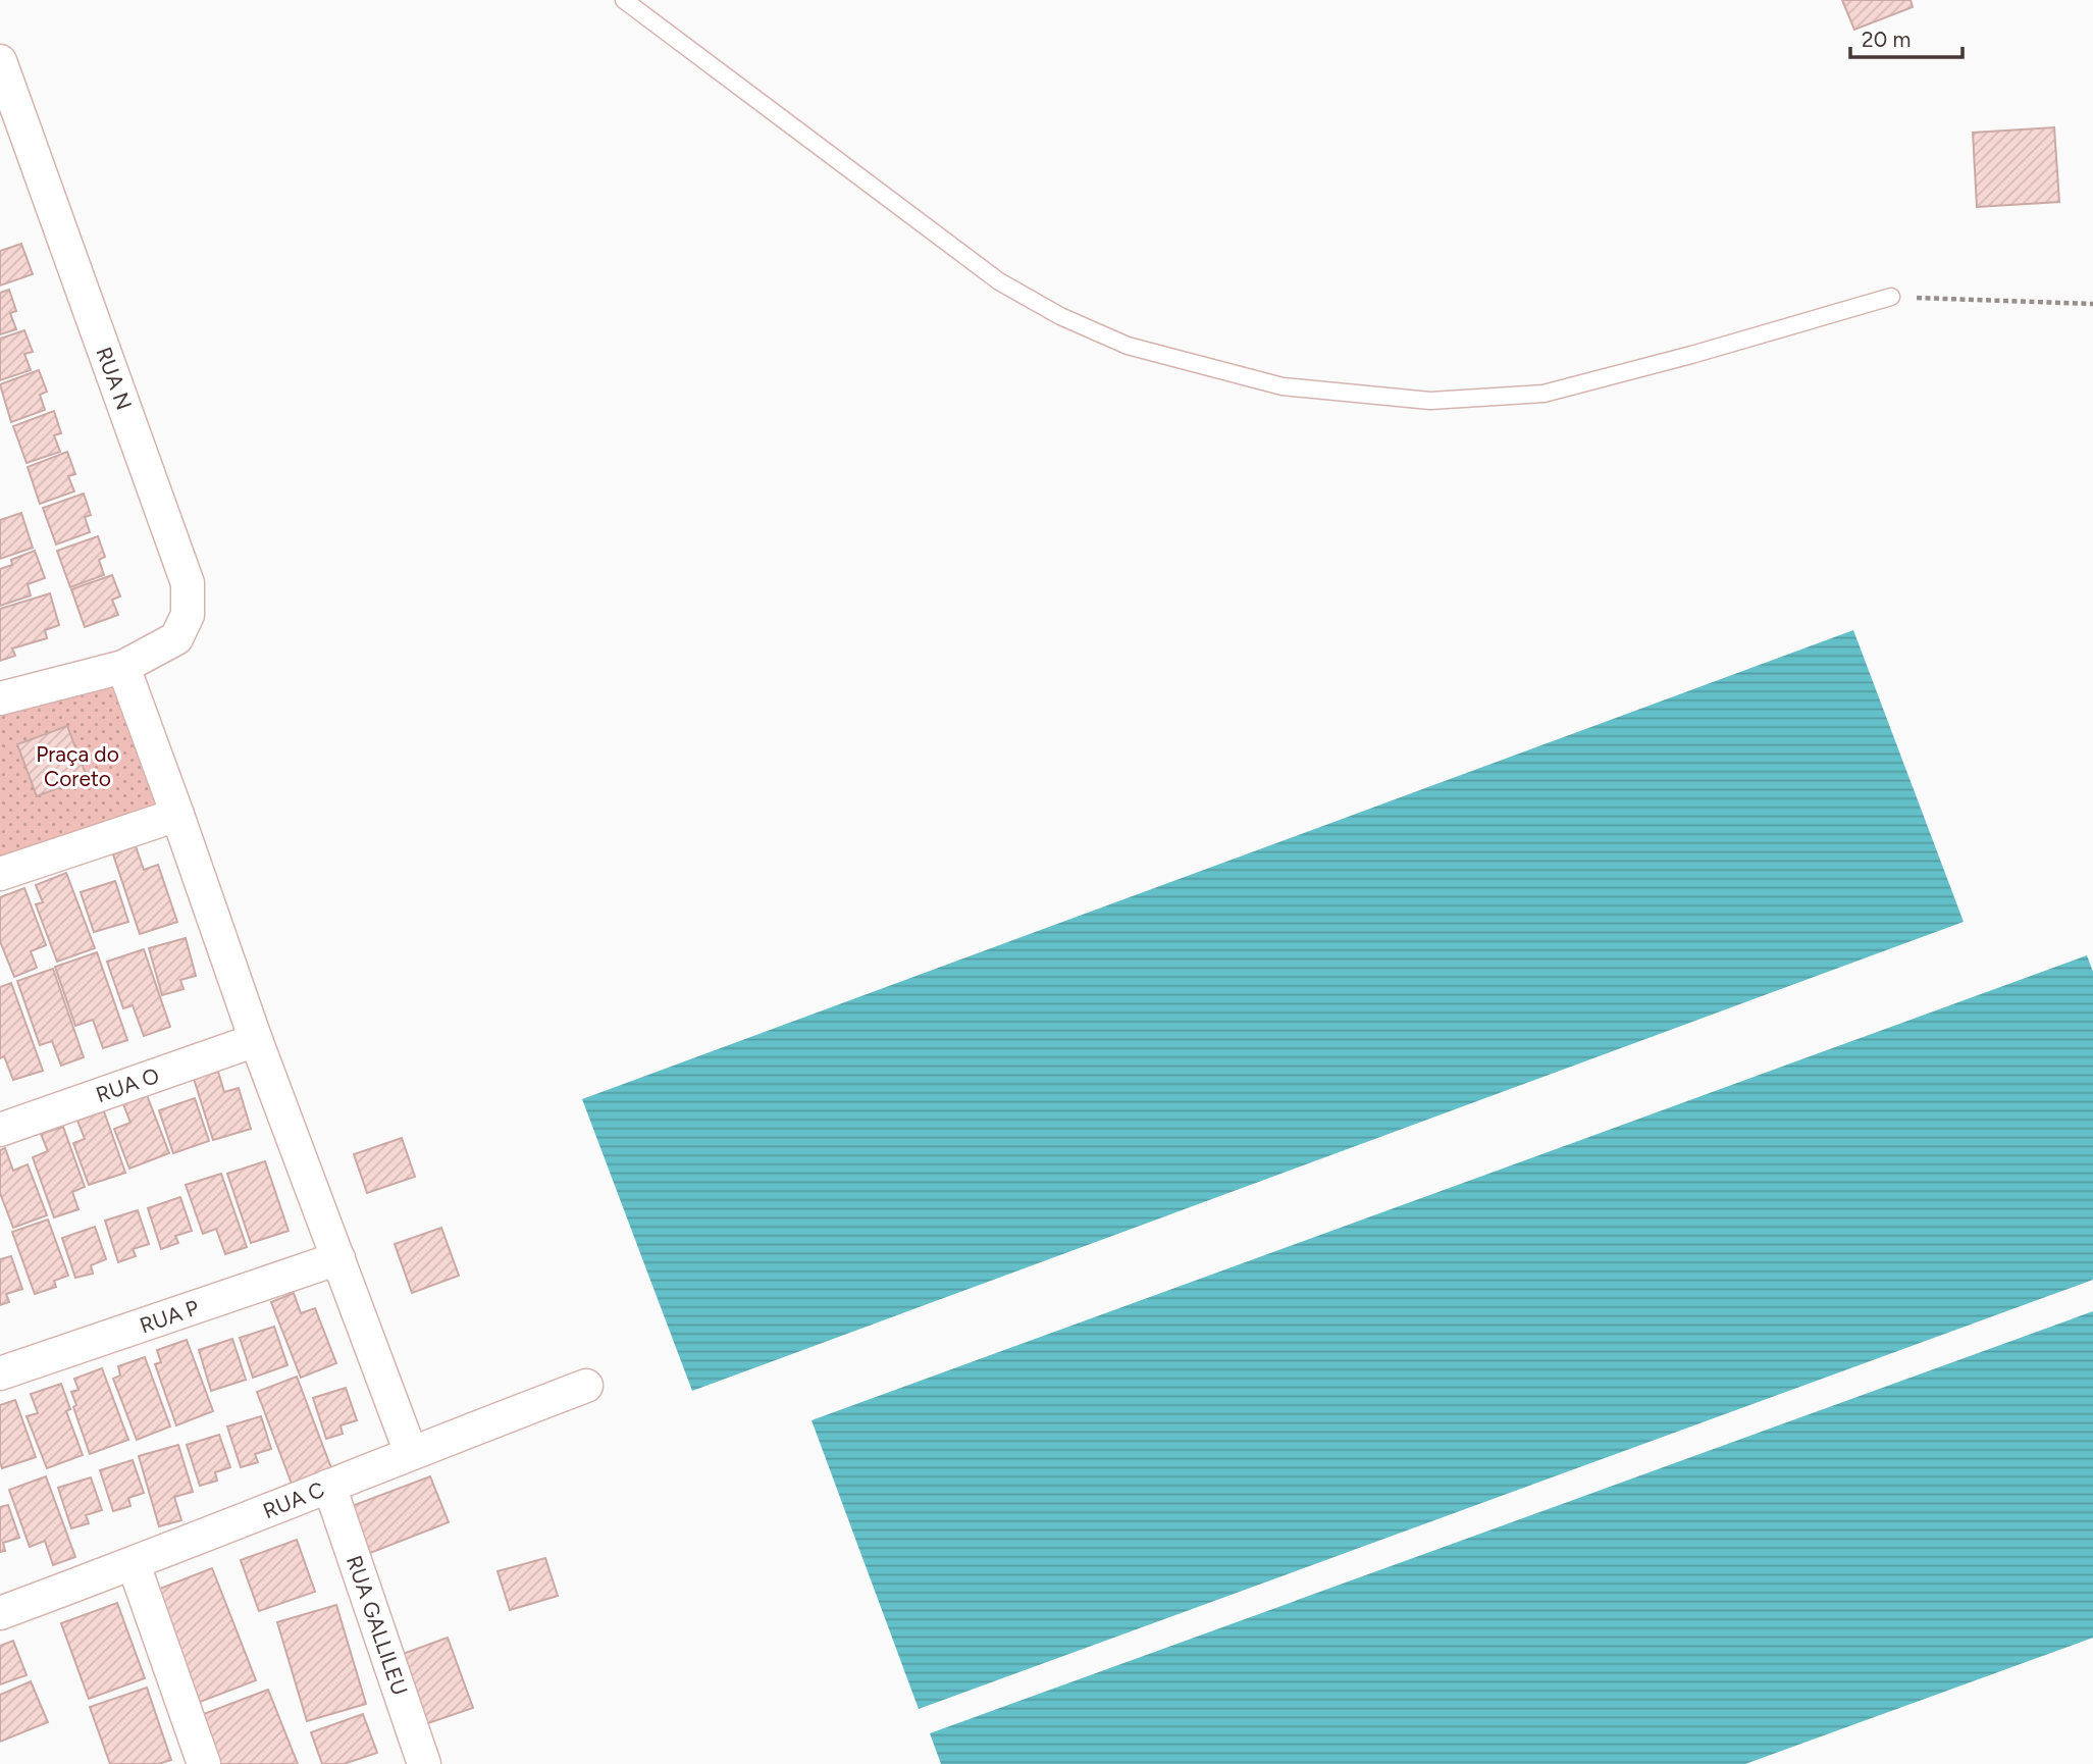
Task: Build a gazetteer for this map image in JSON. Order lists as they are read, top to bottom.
{
  "streets": {
    "street": [
      "RUA N",
      "RUA O",
      "RUA P",
      "RUA C",
      "RUA GALLILEU"
    ]
  },
  "crossings": [
    ["RUA C", "RUA GALLILEU"]
  ],
  "parks": ["Praça do Coreto"],
  "scale_bar": "20 m"
}
